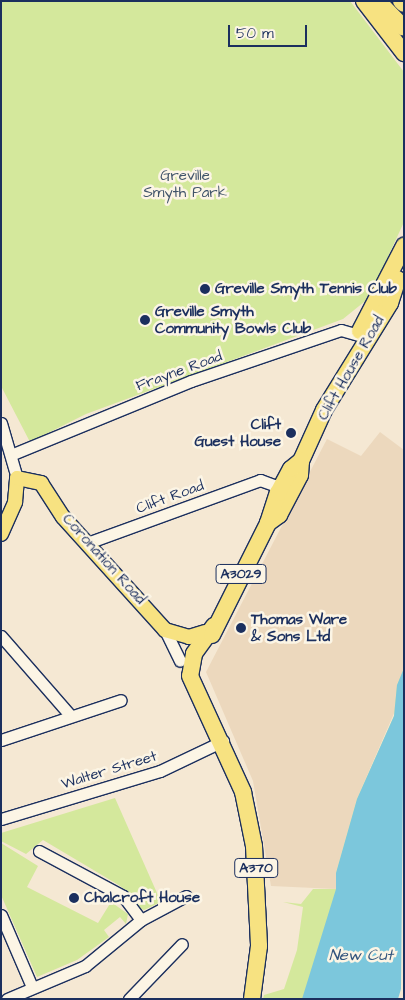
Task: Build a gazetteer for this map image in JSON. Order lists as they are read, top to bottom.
{
  "streets": {
    "highway": ["Clift House Road", "A3029", "A370"],
    "main road": ["Coronation Road"],
    "street": ["Frayne Road", "Clift Road", "Walter Street"]
  },
  "crossings": [
    ["Clift House Road", "A3029"],
    ["Clift House Road", "A370"],
    ["Frayne Road", "A3029"],
    ["Clift Road", "Coronation Road"],
    ["Walter Street", "A370"]
  ],
  "water": ["New Cut"],
  "parks": ["Greville Smyth Park"],
  "places": [
    "Greville Smyth Tennis Club",
    "Greville Smyth Community Bowls Club",
    "Clift Guest House",
    "Thomas Ware & Sons Ltd",
    "Chalcroft House"
  ],
  "scale_bar": "50 m"
}
